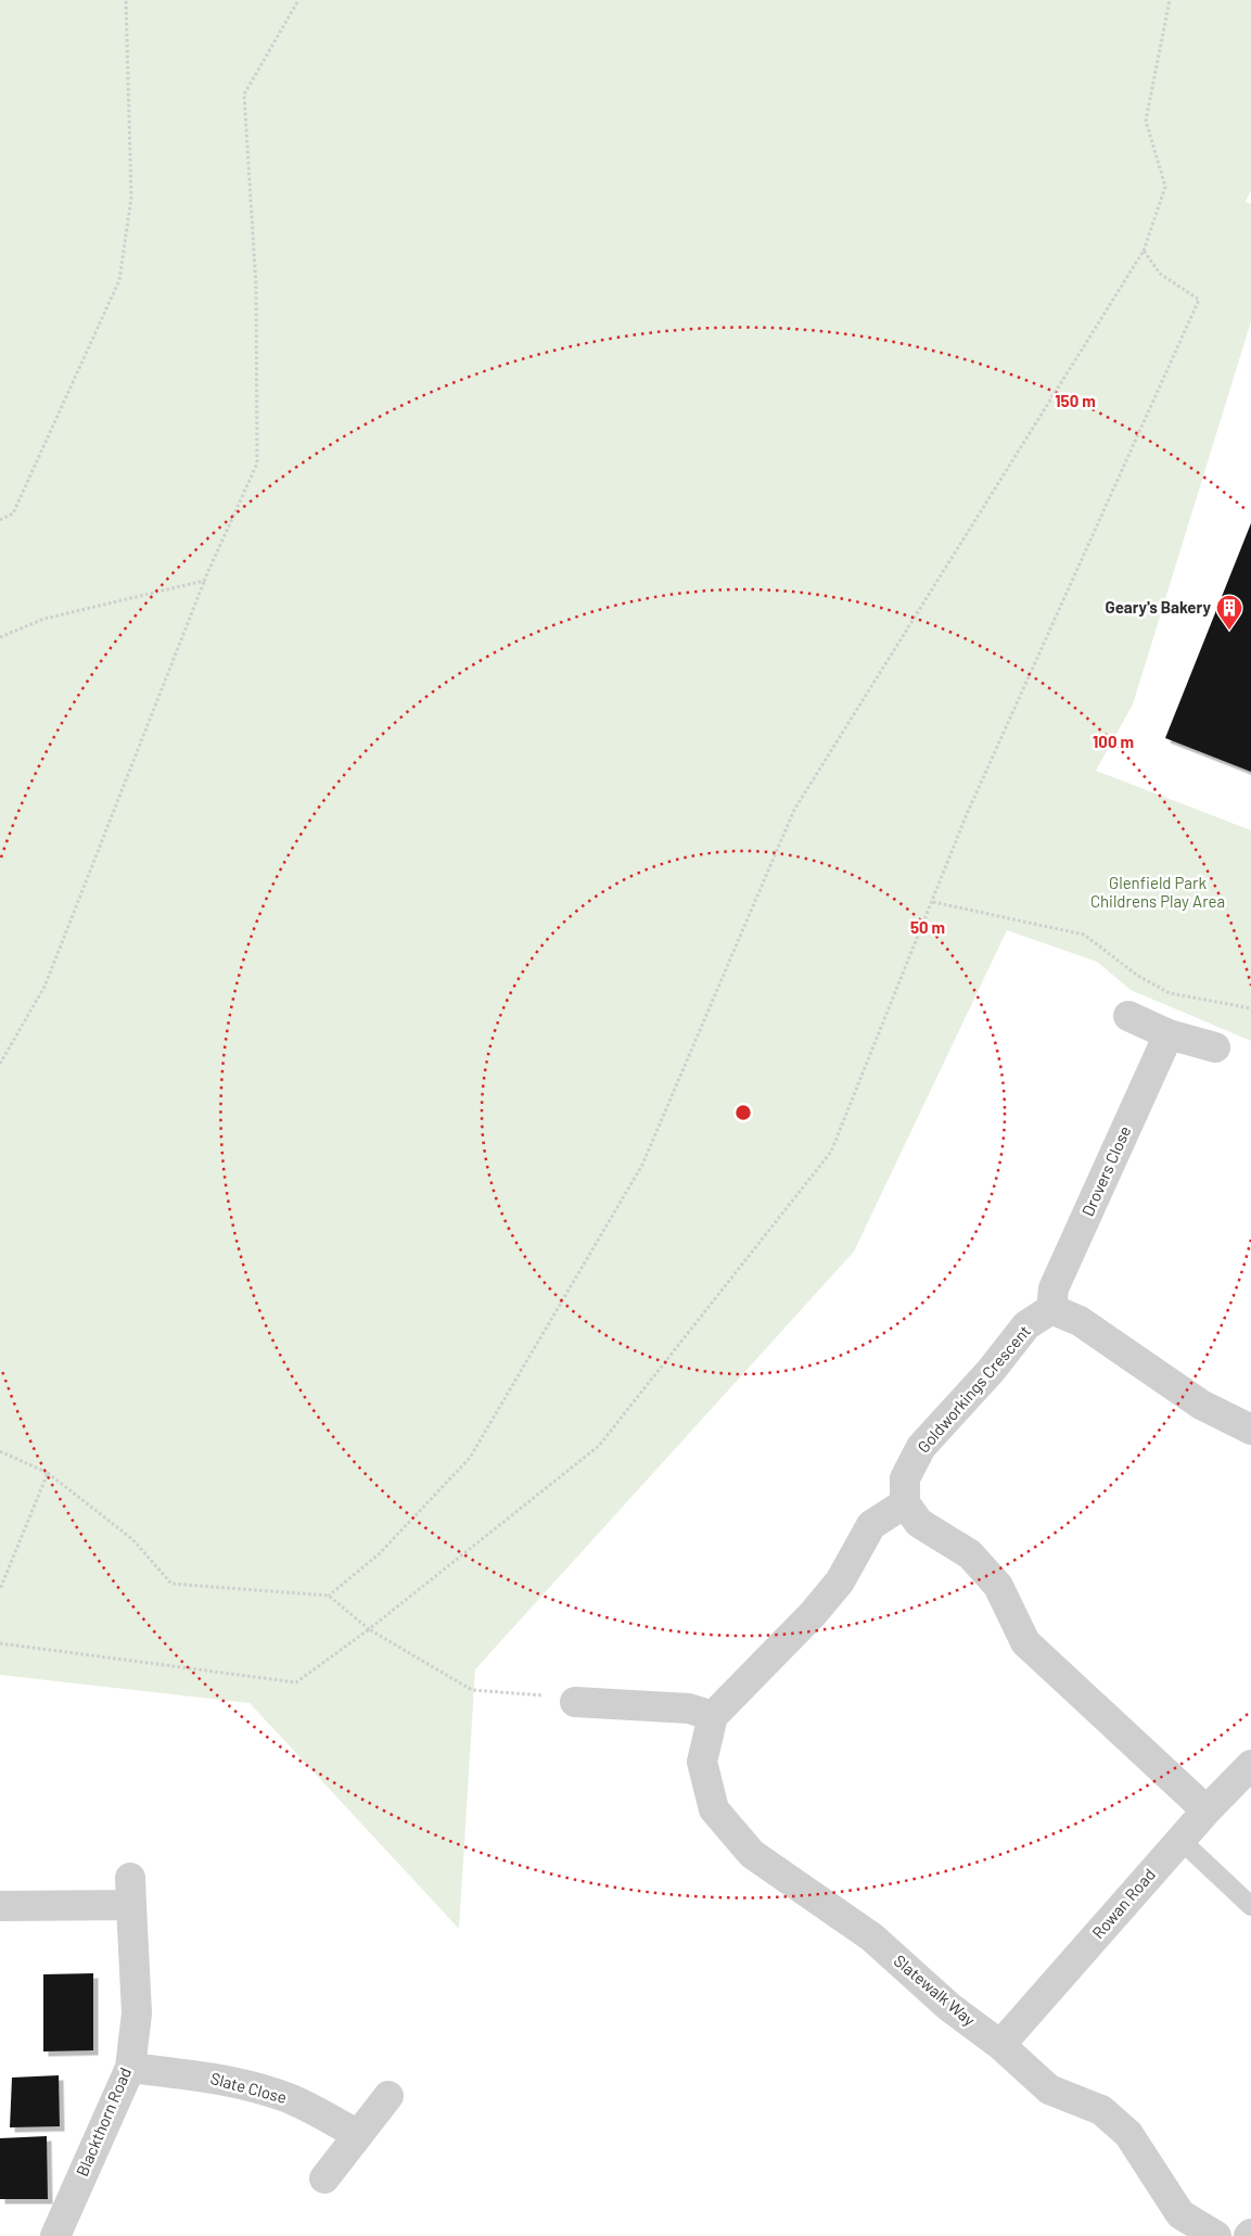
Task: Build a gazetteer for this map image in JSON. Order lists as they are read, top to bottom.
{
  "streets": {
    "street": [
      "Drovers Close",
      "Goldworkings Crescent",
      "Rowan Road",
      "Slatewalk Way",
      "Slate Close",
      "Blackthorn Road"
    ]
  },
  "crossings": [
    ["Drovers Close", "Goldworkings Crescent"],
    ["Rowan Road", "Slatewalk Way"],
    ["Slate Close", "Blackthorn Road"]
  ],
  "parks": ["Glenfield Park Childrens Play Area"],
  "places": {
    "building": ["Geary's Bakery"]
  },
  "rings": ["150 m", "100 m", "50 m"]
}
